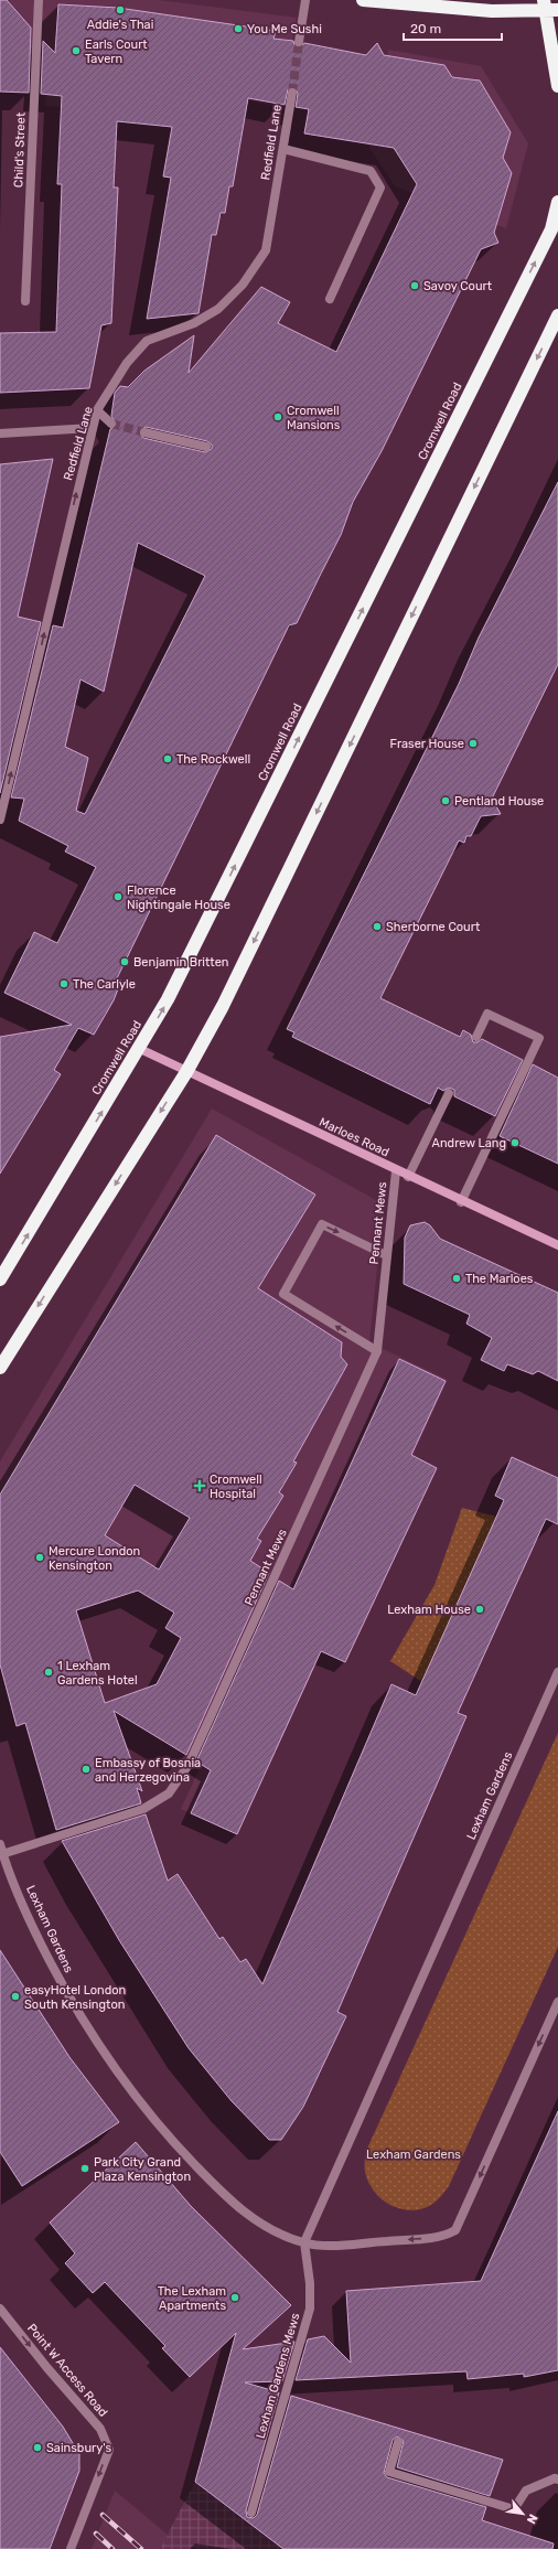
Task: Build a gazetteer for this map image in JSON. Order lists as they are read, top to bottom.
{
  "streets": {
    "highway": ["Cromwell Road"],
    "street": [
      "Redfield Lane",
      "Child's Street",
      "Marloes Road",
      "Pennant Mews",
      "Lexham Gardens",
      "Point W Access Road",
      "Lexham Gardens Mews"
    ]
  },
  "crossings": [
    ["Cromwell Road", "Marloes Road"],
    ["Marloes Road", "Pennant Mews"],
    ["Pennant Mews", "Lexham Gardens"],
    ["Lexham Gardens", "Lexham Gardens Mews"]
  ],
  "one_way": ["Redfield Lane", "Point W Access Road"],
  "parks": ["Lexham Gardens"],
  "places": {
    "other": [
      "Addie's Thai",
      "You Me Sushi",
      "Earls Court Tavern",
      "Savoy Court",
      "Cromwell Mansions",
      "Fraser House",
      "The Rockwell",
      "Pentland House",
      "Florence Nightingale House",
      "Sherborne Court",
      "Benjamin Britten",
      "The Carlyle",
      "Andrew Lang",
      "The Marloes",
      "Mercure London Kensington",
      "Lexham House",
      "1 Lexham Gardens Hotel",
      "Embassy of Bosnia and Herzegovina",
      "easyHotel London South Kensington",
      "Park City Grand Plaza Kensington",
      "The Lexham Apartments",
      "Sainsbury's"
    ],
    "health": ["Cromwell Hospital"]
  },
  "scale_bar": "20 m",
  "north": "bottom right"
}
